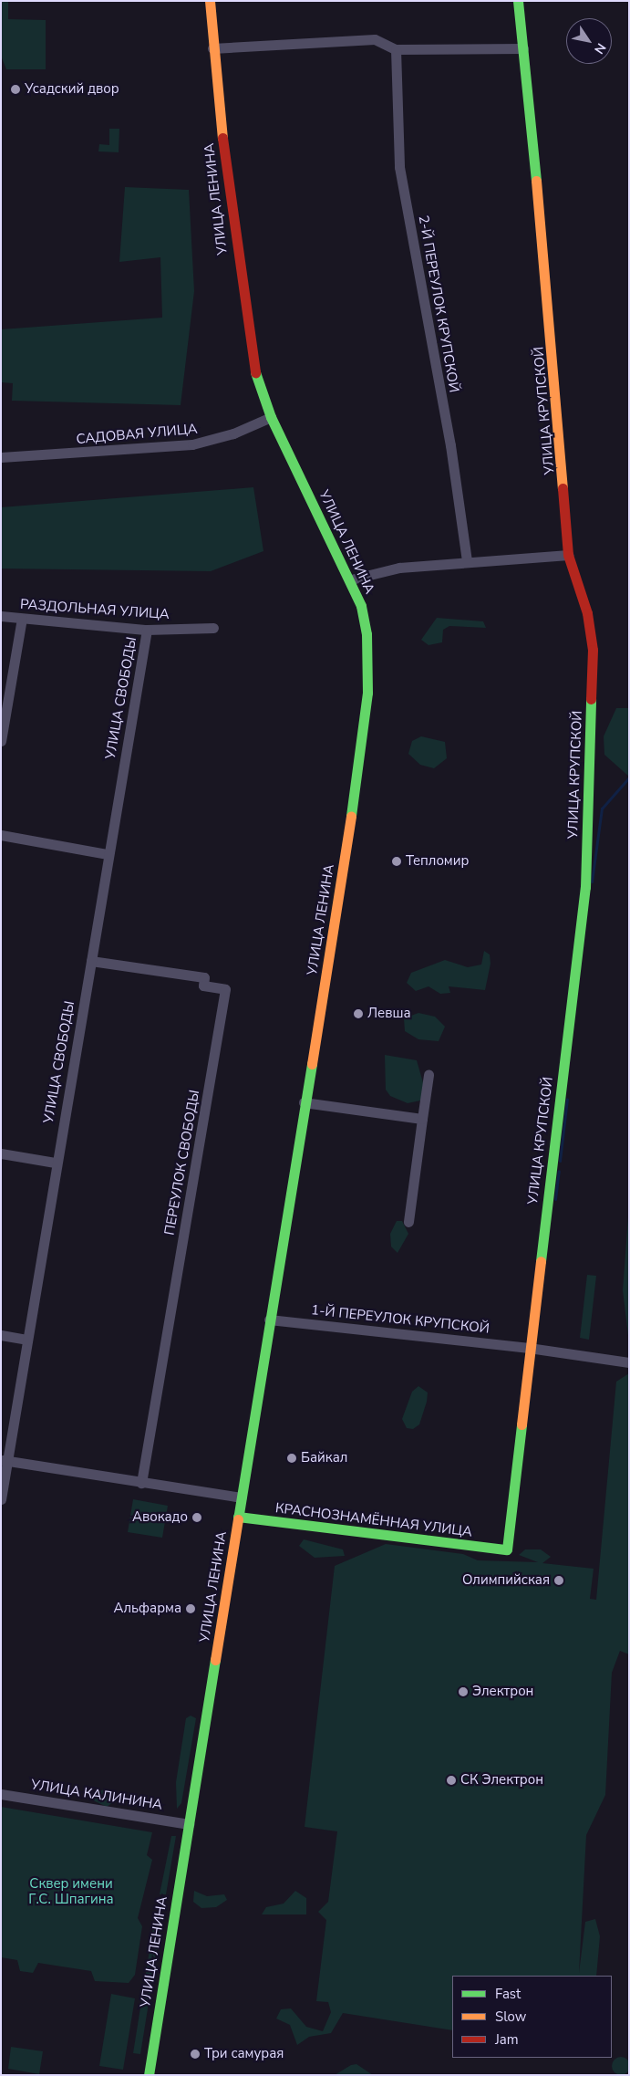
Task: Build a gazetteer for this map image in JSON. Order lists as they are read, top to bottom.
{
  "streets": {
    "street": [
      "УЛИЦА ЛЕНИНА",
      "2-Й ПЕРЕУЛОК КРУПСКОЙ",
      "УЛИЦА КРУПСКОЙ",
      "САДОВАЯ УЛИЦА",
      "РАЗДОЛЬНАЯ УЛИЦА",
      "УЛИЦА СВОБОДЫ",
      "ПЕРЕУЛОК СВОБОДЫ",
      "1-Й ПЕРЕУЛОК КРУПСКОЙ",
      "КРАСНОЗНАМЁННАЯ УЛИЦА",
      "УЛИЦА КАЛИНИНА"
    ]
  },
  "crossings": [
    ["УЛИЦА ЛЕНИНА", "САДОВАЯ УЛИЦА"],
    ["УЛИЦА ЛЕНИНА", "1-Й ПЕРЕУЛОК КРУПСКОЙ"],
    ["УЛИЦА ЛЕНИНА", "КРАСНОЗНАМЁННАЯ УЛИЦА"],
    ["УЛИЦА ЛЕНИНА", "УЛИЦА КАЛИНИНА"],
    ["УЛИЦА КРУПСКОЙ", "1-Й ПЕРЕУЛОК КРУПСКОЙ"],
    ["УЛИЦА КРУПСКОЙ", "КРАСНОЗНАМЁННАЯ УЛИЦА"],
    ["РАЗДОЛЬНАЯ УЛИЦА", "УЛИЦА СВОБОДЫ"],
    ["УЛИЦА СВОБОДЫ", "ПЕРЕУЛОК СВОБОДЫ"]
  ],
  "parks": ["Сквер имени Г.С. Шпагина"],
  "places": [
    "Усадский двор",
    "Тепломир",
    "Левша",
    "Байкал",
    "Авокадо",
    "Олимпийская",
    "Альфарма",
    "Электрон",
    "СК Электрон",
    "Три самурая"
  ],
  "legend": ["Fast", "Slow", "Jam"],
  "north": "bottom right"
}
